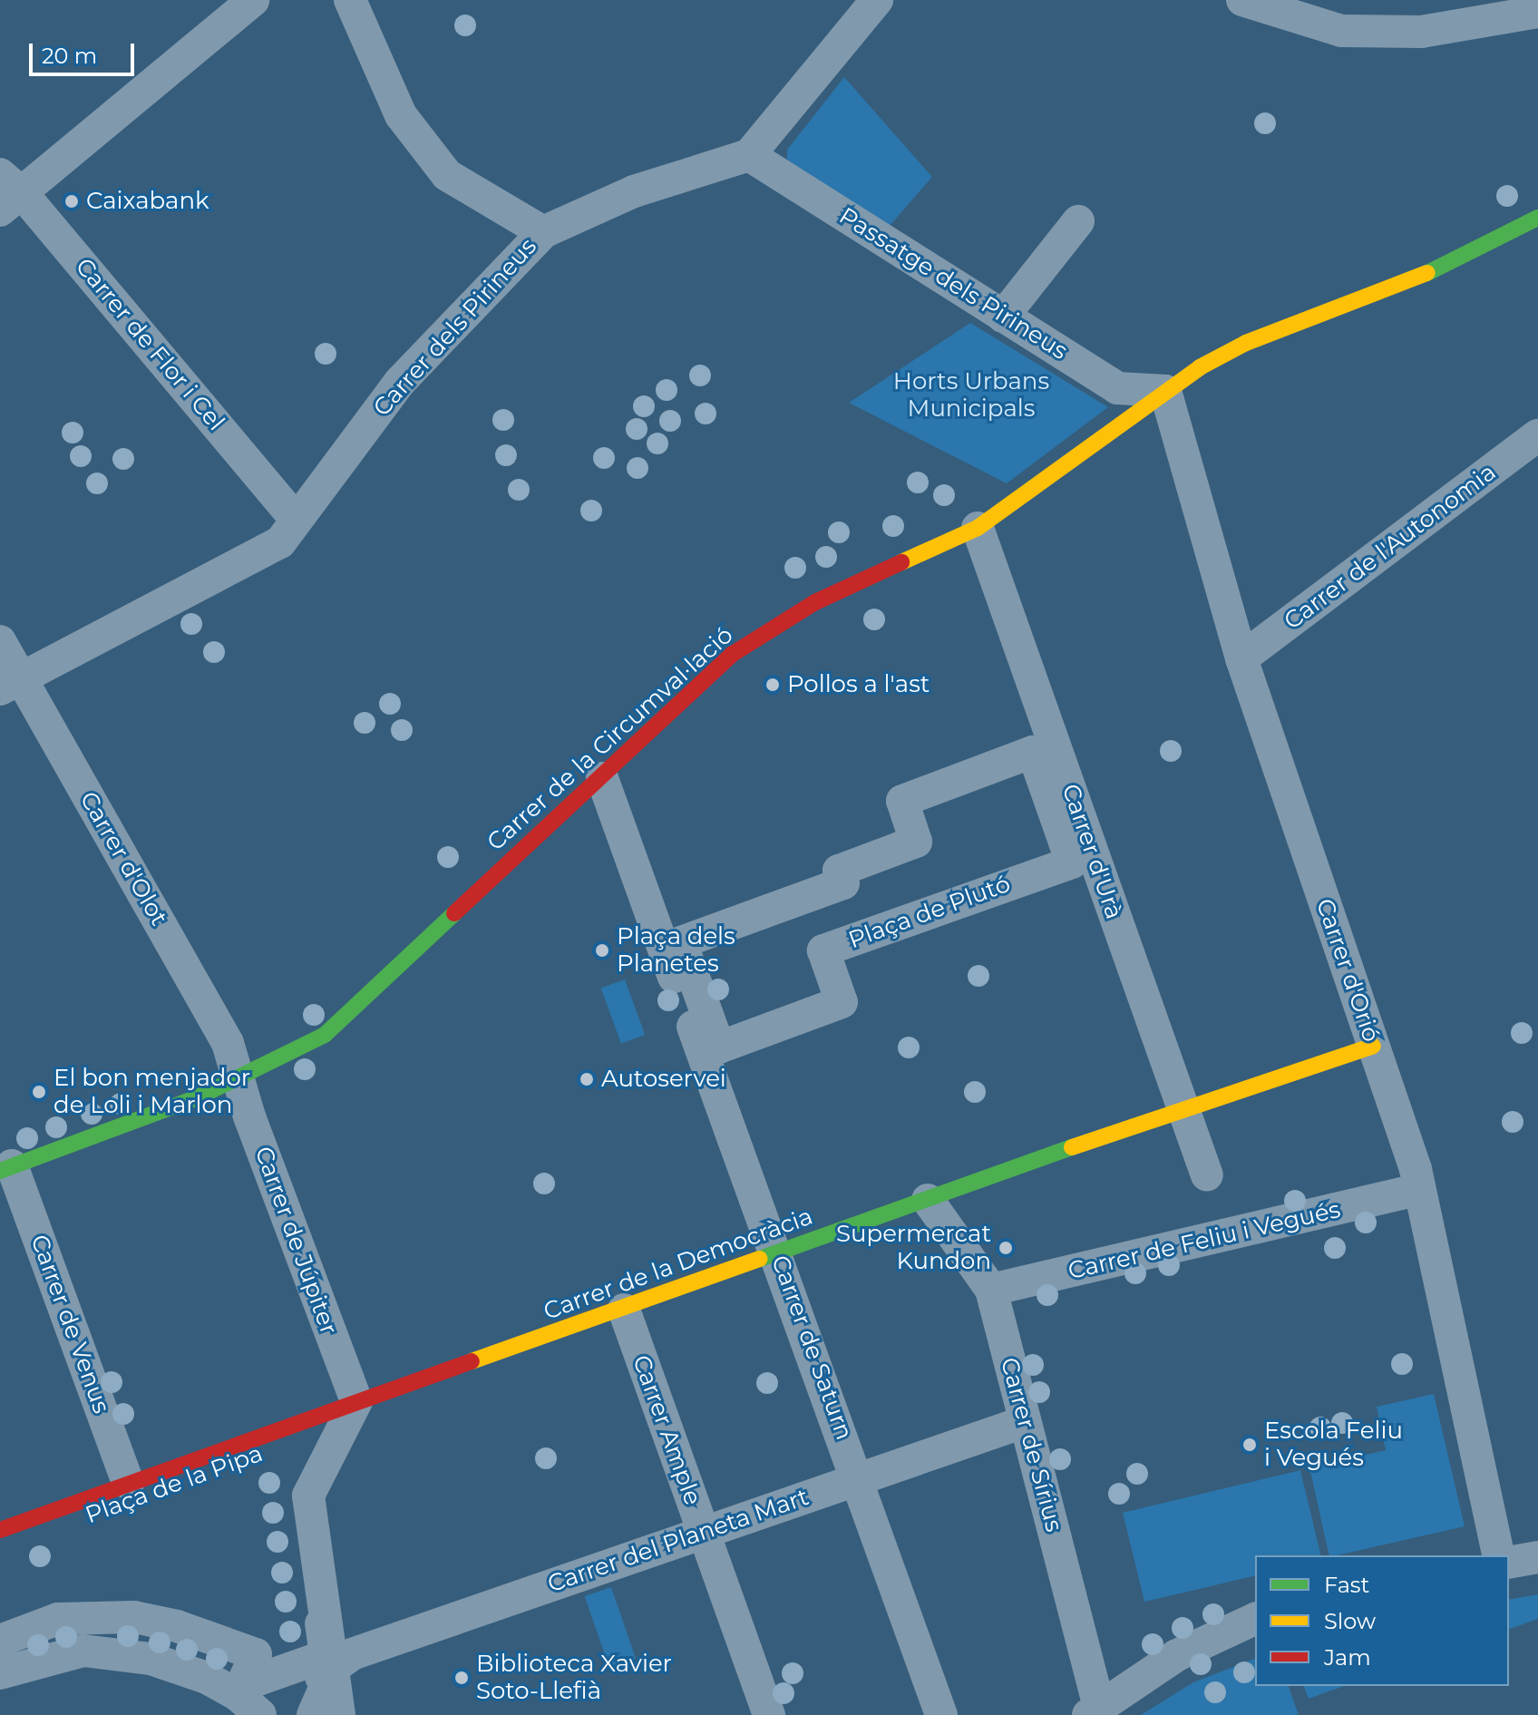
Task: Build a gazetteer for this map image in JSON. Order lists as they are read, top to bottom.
{
  "streets": {
    "street": [
      "Passatge dels Pirineus",
      "Carrer dels Pirineus",
      "Carrer de Flor i Cel",
      "Carrer de l'Autonomia",
      "Carrer de la Circumval·lació",
      "Carrer d'Urà",
      "Carrer d'Olot",
      "Plaça de Plutó",
      "Carrer d'Orió",
      "Carrer de Júpiter",
      "Carrer de Feliu i Vegués",
      "Carrer de la Democràcia",
      "Carrer de Venus",
      "Carrer de Saturn",
      "Carrer Ample",
      "Carrer de Sírius",
      "Plaça de la Pipa",
      "Carrer del Planeta Mart"
    ]
  },
  "crossings": [
    ["Passatge dels Pirineus", "Carrer dels Pirineus"],
    ["Passatge dels Pirineus", "Carrer de la Circumval·lació"],
    ["Passatge dels Pirineus", "Carrer d'Orió"],
    ["Carrer dels Pirineus", "Carrer de Flor i Cel"],
    ["Carrer dels Pirineus", "Carrer d'Olot"],
    ["Carrer de l'Autonomia", "Carrer d'Orió"],
    ["Carrer de la Circumval·lació", "Carrer d'Urà"],
    ["Carrer de la Circumval·lació", "Carrer d'Olot"],
    ["Carrer de la Circumval·lació", "Carrer d'Orió"],
    ["Carrer de la Circumval·lació", "Carrer de Júpiter"],
    ["Carrer de la Circumval·lació", "Carrer de Venus"],
    ["Carrer de la Circumval·lació", "Carrer de Saturn"],
    ["Carrer d'Urà", "Carrer de la Democràcia"],
    ["Carrer d'Olot", "Carrer de Júpiter"],
    ["Carrer d'Orió", "Carrer de Feliu i Vegués"],
    ["Carrer d'Orió", "Carrer de la Democràcia"],
    ["Carrer de Júpiter", "Carrer de la Democràcia"],
    ["Carrer de Feliu i Vegués", "Carrer de Sírius"],
    ["Carrer de la Democràcia", "Carrer de Venus"],
    ["Carrer de la Democràcia", "Carrer de Saturn"],
    ["Carrer de la Democràcia", "Carrer Ample"],
    ["Carrer de la Democràcia", "Carrer de Sírius"],
    ["Carrer de Saturn", "Carrer del Planeta Mart"],
    ["Carrer Ample", "Carrer del Planeta Mart"],
    ["Carrer de Sírius", "Carrer del Planeta Mart"]
  ],
  "parks": ["Horts Urbans Municipals"],
  "places": [
    "Caixabank",
    "Pollos a l'ast",
    "Plaça dels Planetes",
    "Autoservei",
    "El bon menjador de Loli i Marlon",
    "Supermercat Kundon",
    "Escola Feliu i Vegués",
    "Biblioteca Xavier Soto-Llefià"
  ],
  "legend": ["Fast", "Slow", "Jam"],
  "scale_bar": "20 m"
}
